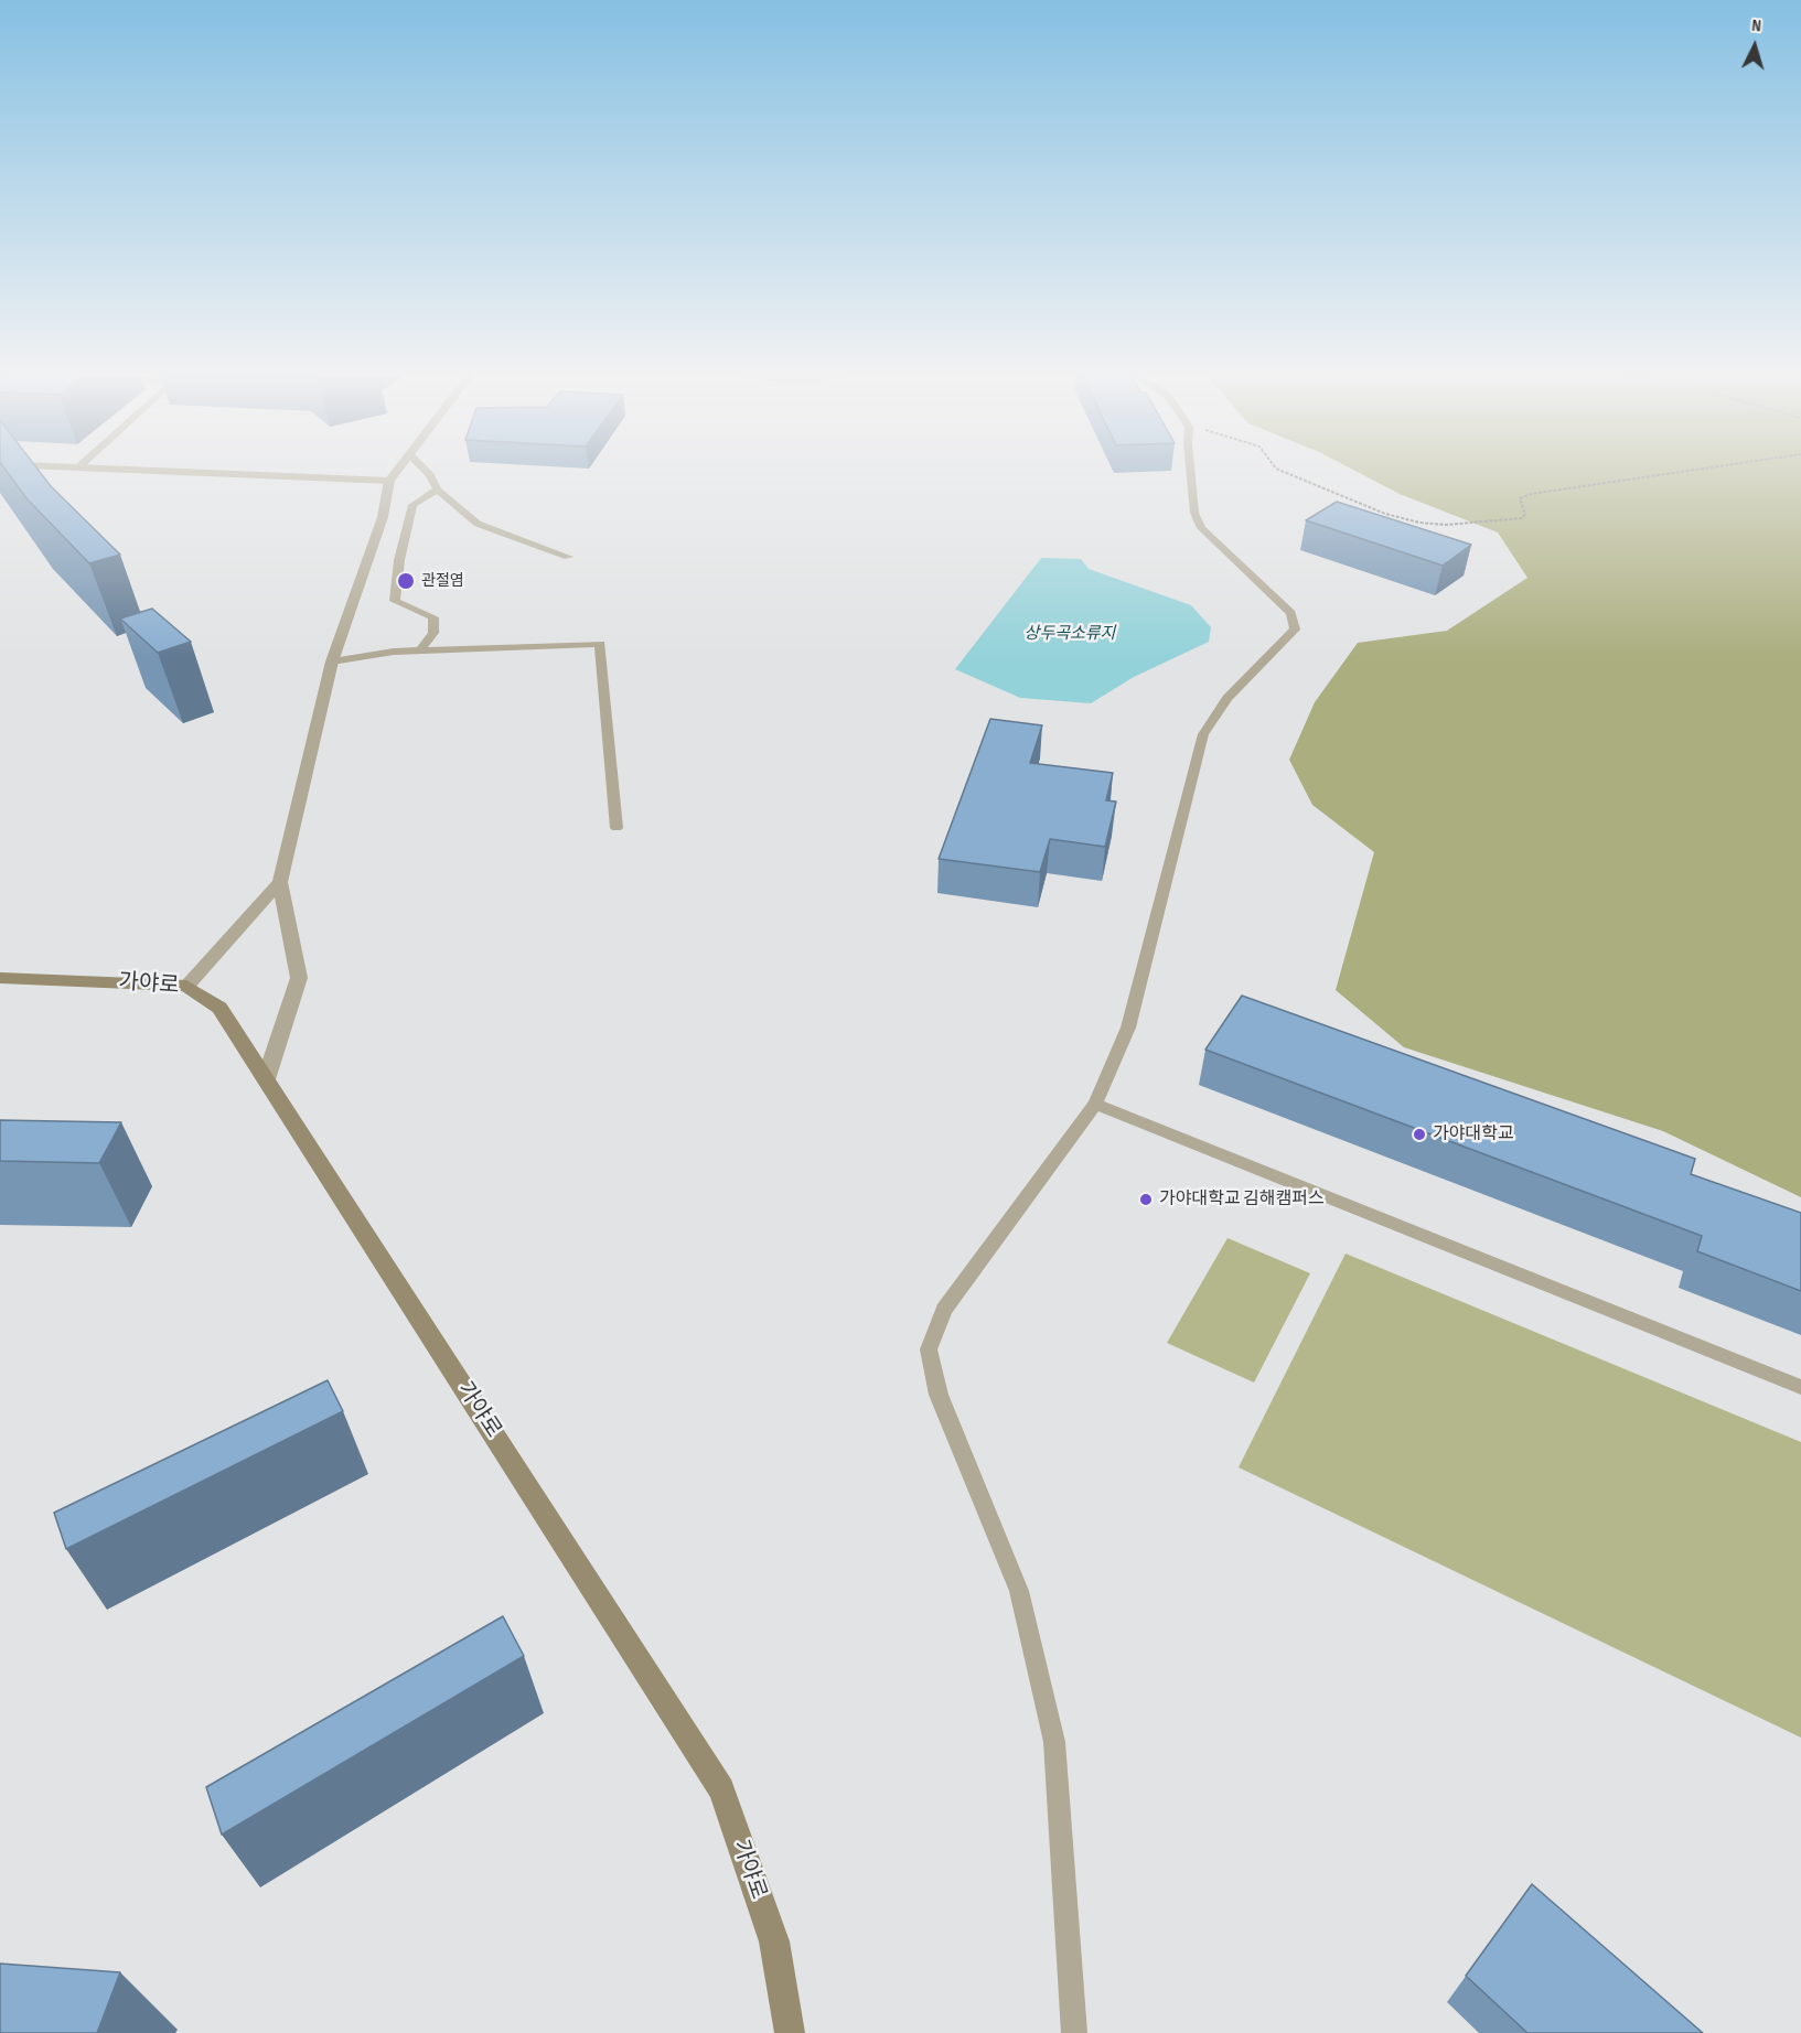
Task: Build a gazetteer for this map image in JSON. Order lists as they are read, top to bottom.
{
  "streets": {
    "main road": ["가야로"]
  },
  "water": ["상두곡소류지"],
  "places": ["관절염", "가야대학교", "가야대학교 김해캠퍼스"],
  "north": "top"
}
